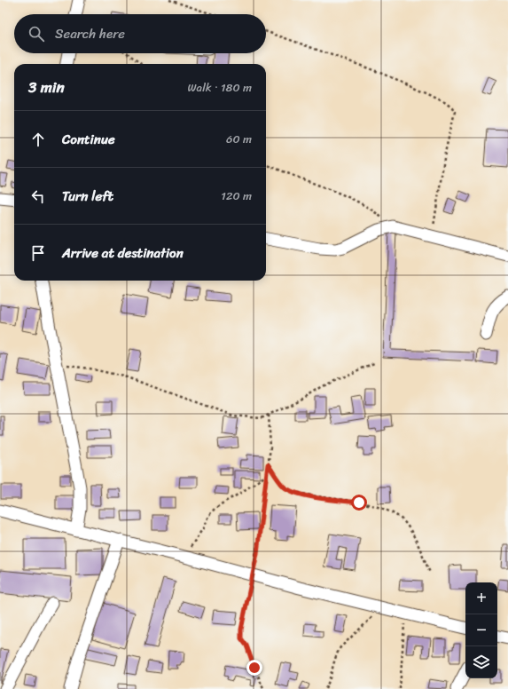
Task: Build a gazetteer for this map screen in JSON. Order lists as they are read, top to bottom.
{
  "page": {
    "search": "Search here",
    "heading": ["3 min", "Walk · 180 m"],
    "list": [
      ["Continue", "60 m"],
      ["Turn left", "120 m"],
      "Arrive at destination"
    ],
    "map_buttons": ["+", "−"]
  }
}
